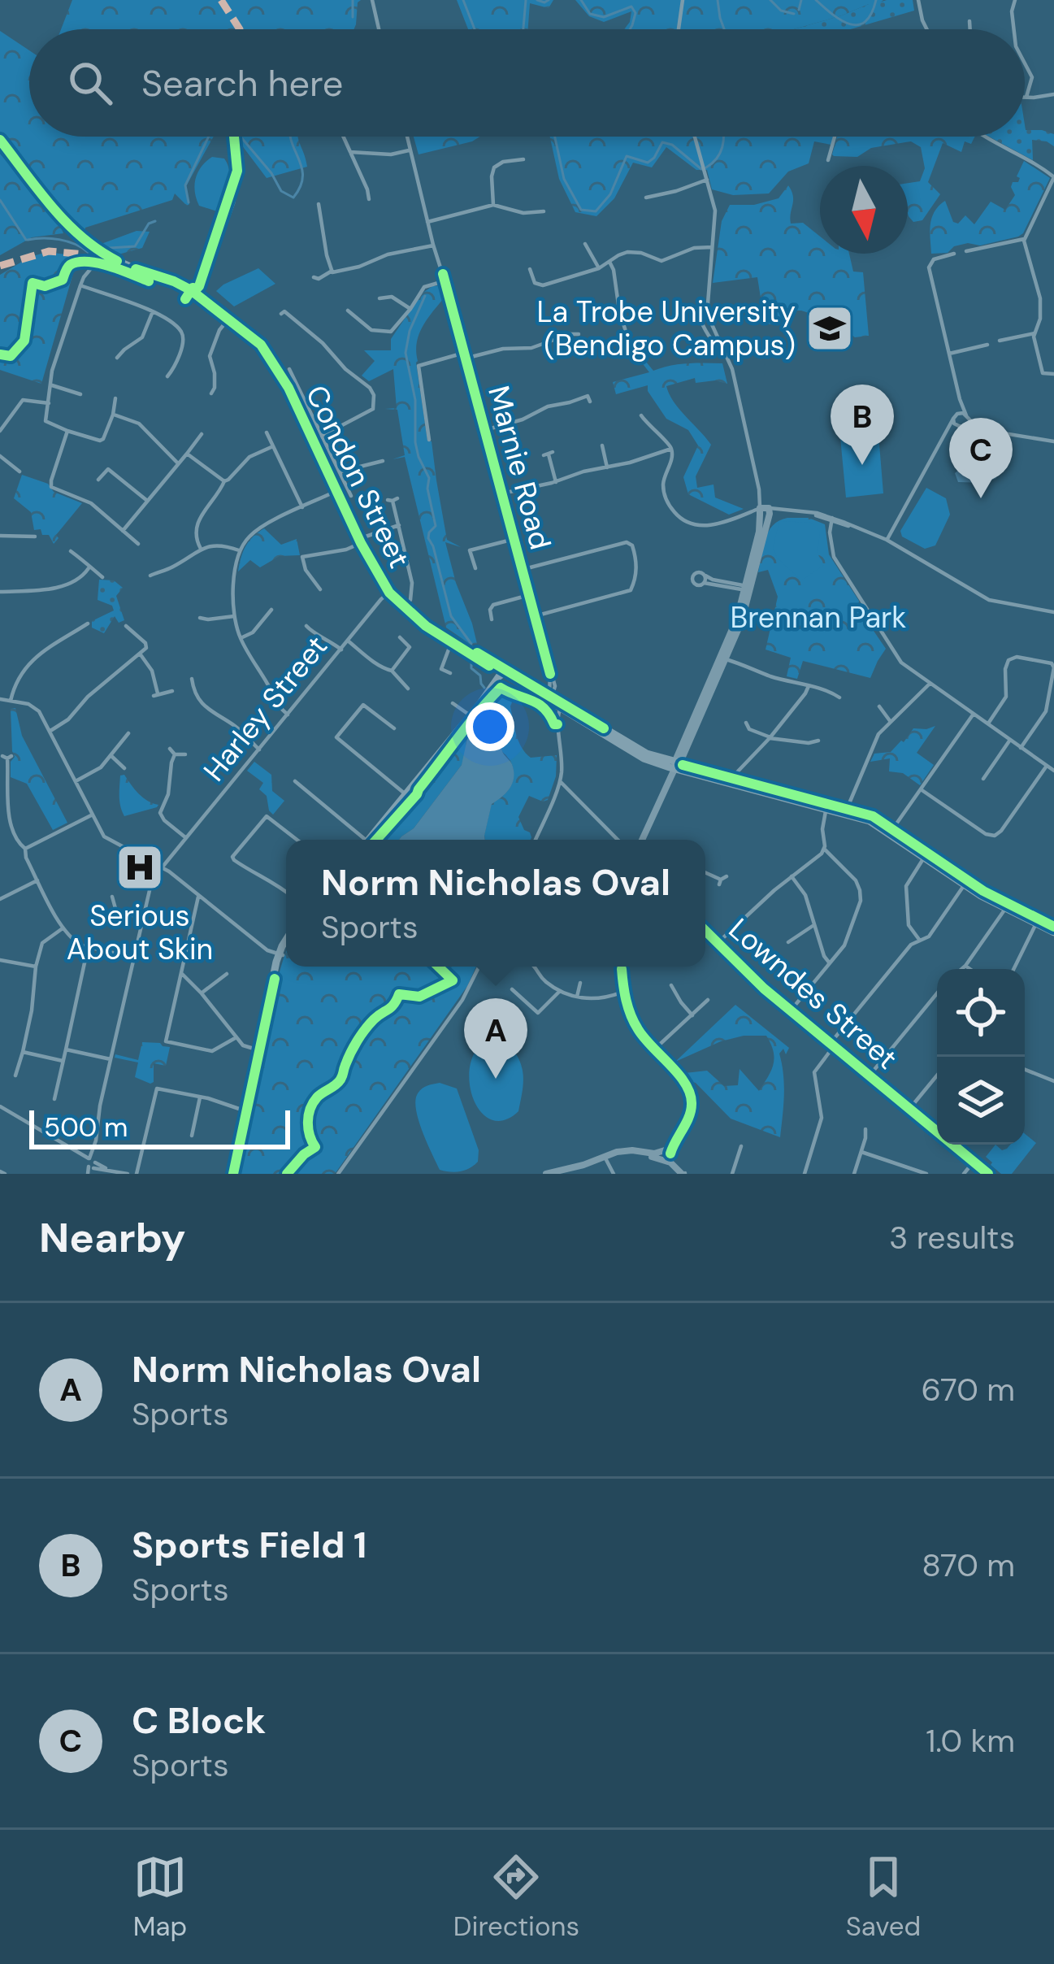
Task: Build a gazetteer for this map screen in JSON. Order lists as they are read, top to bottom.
{
  "streets": {
    "main road": ["Condon Street"],
    "street": ["Marnie Road", "Harley Street", "Lowndes Street"]
  },
  "crossings": [
    ["Marnie Road", "Condon Street"],
    ["Condon Street", "Harley Street"]
  ],
  "parks": ["Brennan Park"],
  "places": {
    "school or university": ["La Trobe University (Bendigo Campus)"],
    "hospital": ["Serious About Skin"]
  },
  "scale_bar": "500 m",
  "north": "bottom",
  "page": {
    "search": "Search here",
    "pins": ["B", "C", "A"],
    "popup": ["Norm Nicholas Oval", "Sports"],
    "scale": "500 m",
    "heading": ["Nearby", "3 results"],
    "list": [
      {
        "mark": "A",
        "name": "Norm Nicholas Oval",
        "note": "Sports",
        "value": "670 m"
      },
      {
        "mark": "B",
        "name": "Sports Field 1",
        "note": "Sports",
        "value": "870 m"
      },
      {
        "mark": "C",
        "name": "C Block",
        "note": "Sports",
        "value": "1.0 km"
      }
    ],
    "nav": ["Map", "Directions", "Saved"]
  }
}
